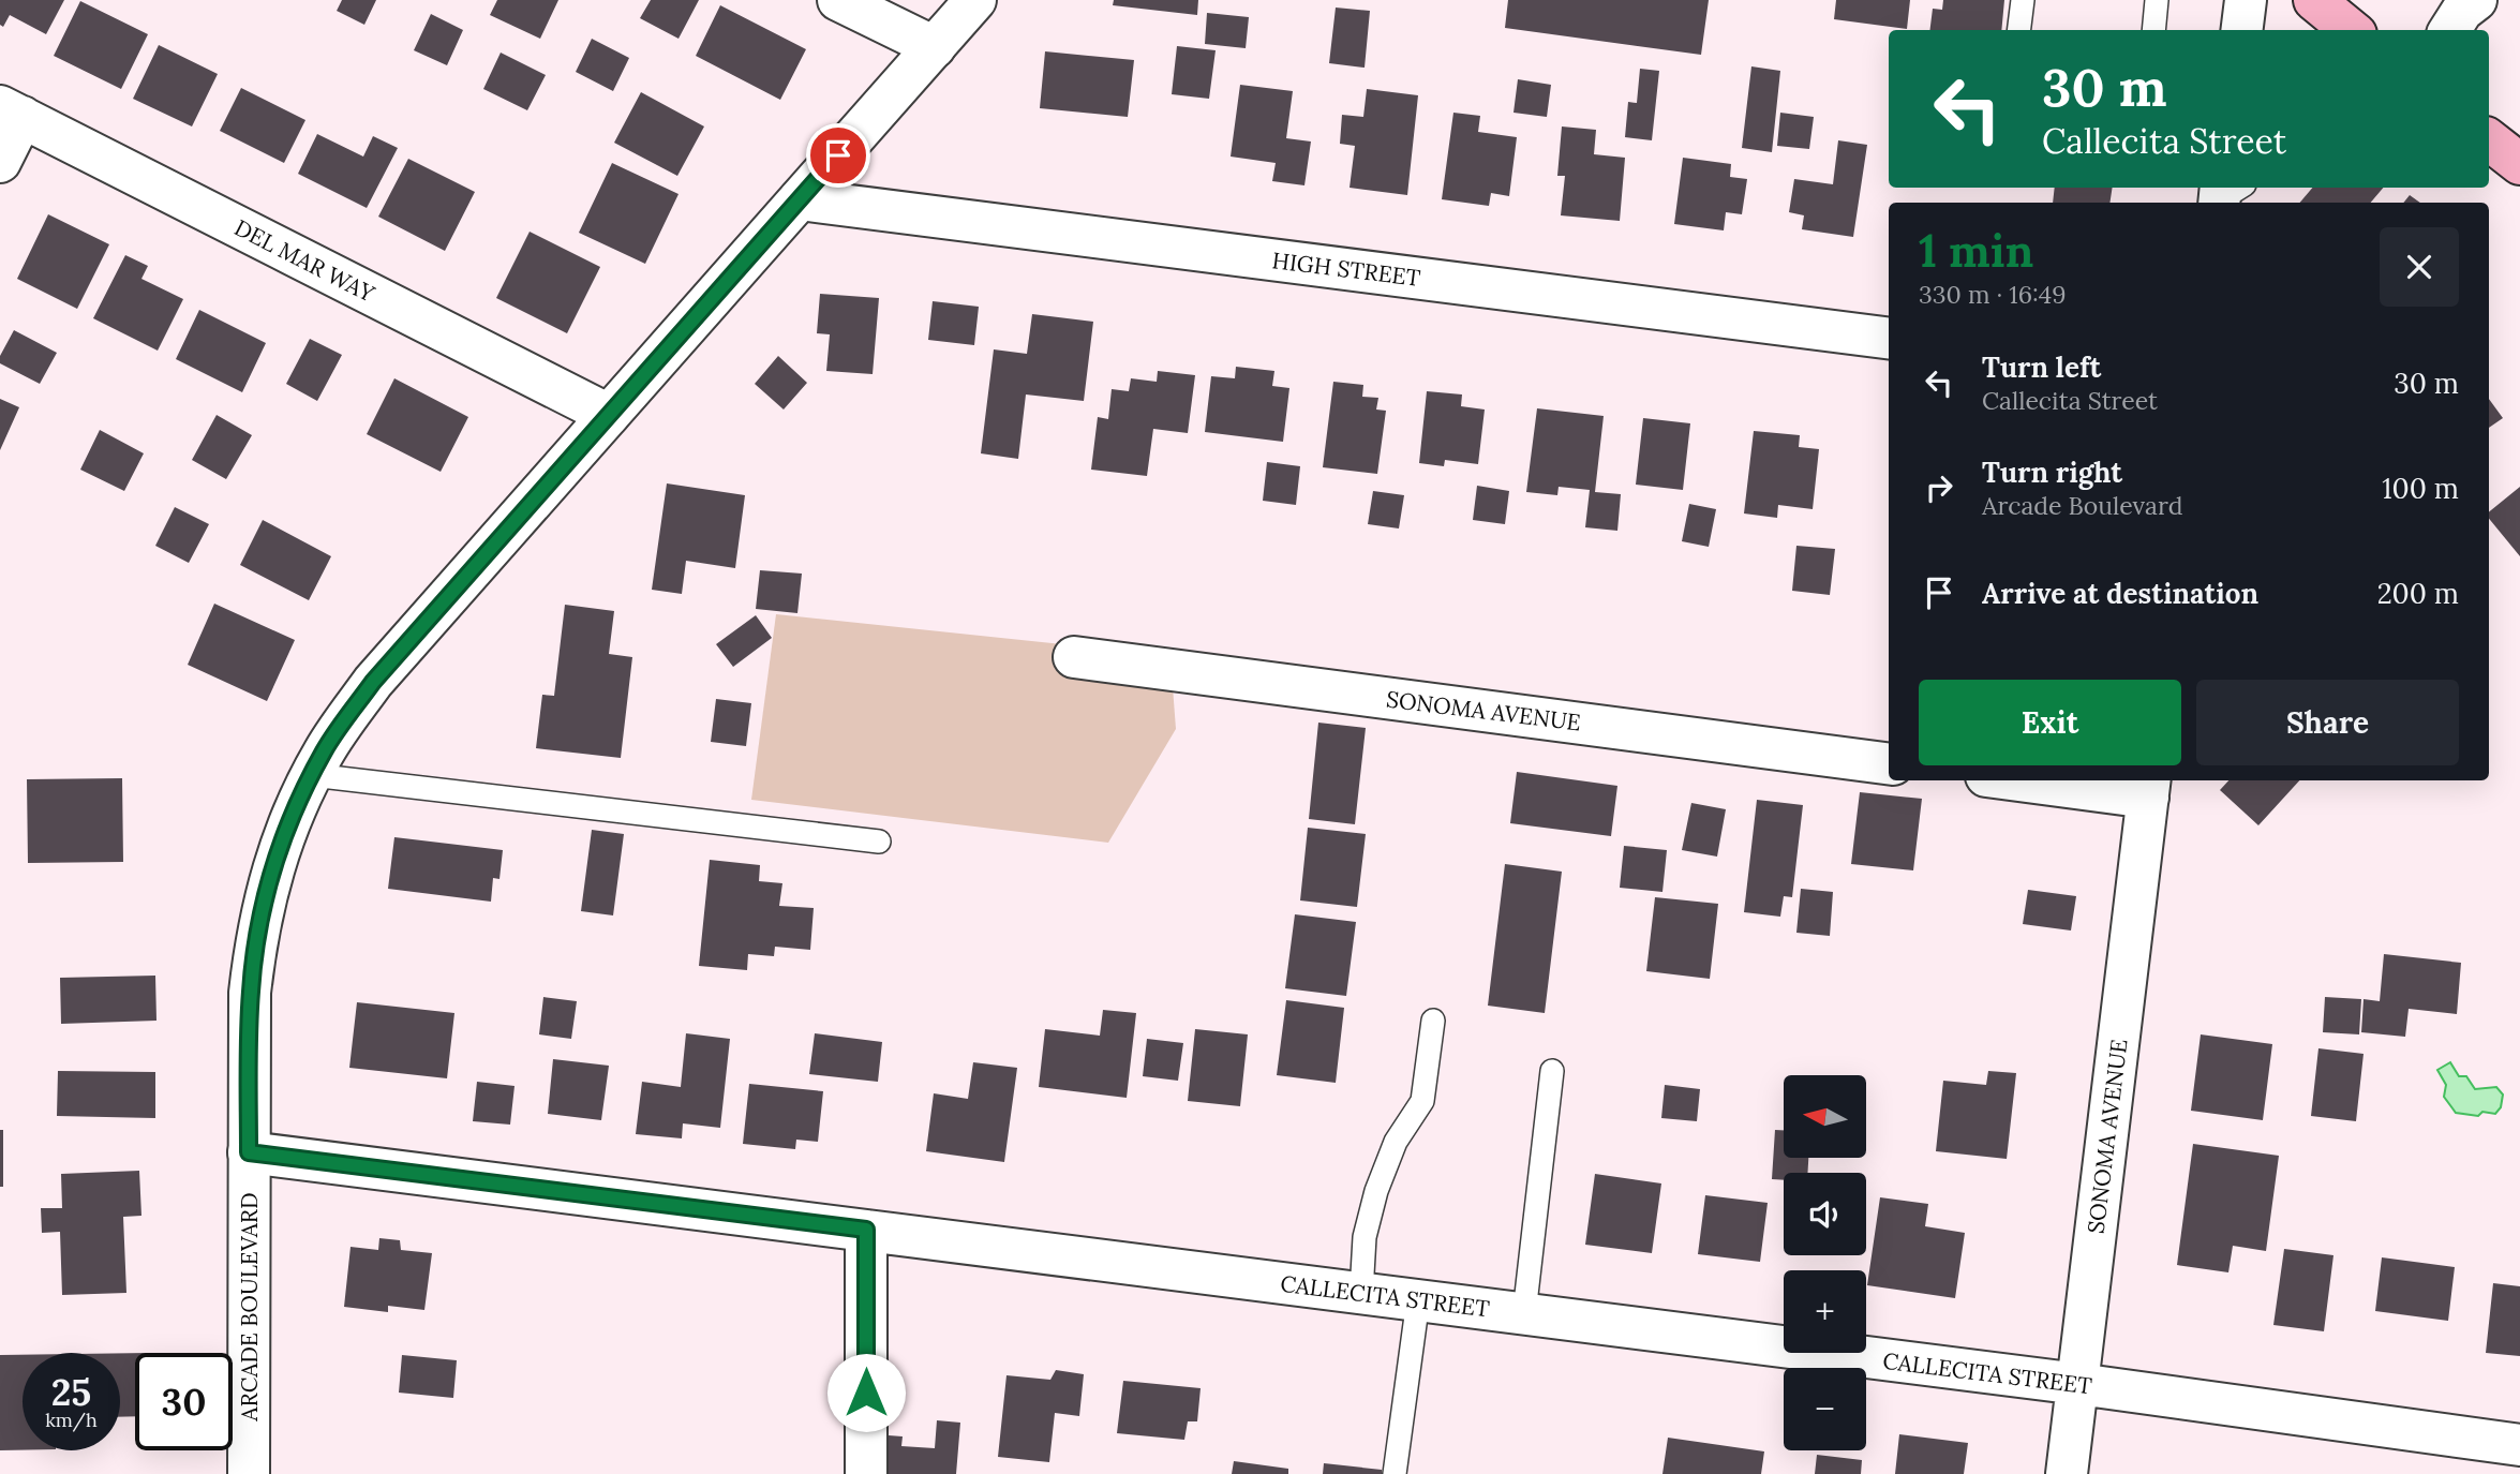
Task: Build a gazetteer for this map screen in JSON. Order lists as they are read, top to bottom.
{
  "streets": {
    "street": [
      "DEL MAR WAY",
      "HIGH STREET",
      "SONOMA AVENUE",
      "CALLECITA STREET",
      "ARCADE BOULEVARD"
    ]
  },
  "crossings": [
    ["DEL MAR WAY", "ARCADE BOULEVARD"],
    ["HIGH STREET", "ARCADE BOULEVARD"],
    ["SONOMA AVENUE", "CALLECITA STREET"],
    ["CALLECITA STREET", "ARCADE BOULEVARD"]
  ],
  "north": "left",
  "page": {
    "turn": ["30 m", "Callecita Street"],
    "heading": ["1 min", "330 m · 16:49"],
    "list": [
      {
        "name": "Turn left",
        "note": "Callecita Street",
        "value": "30 m"
      },
      {
        "name": "Turn right",
        "note": "Arcade Boulevard",
        "value": "100 m"
      },
      {
        "name": "Arrive at destination",
        "value": "200 m"
      }
    ],
    "buttons": ["Exit", "Share"],
    "map_buttons": ["+", "−"],
    "speed": "25 km/h",
    "limit": "30"
  }
}
